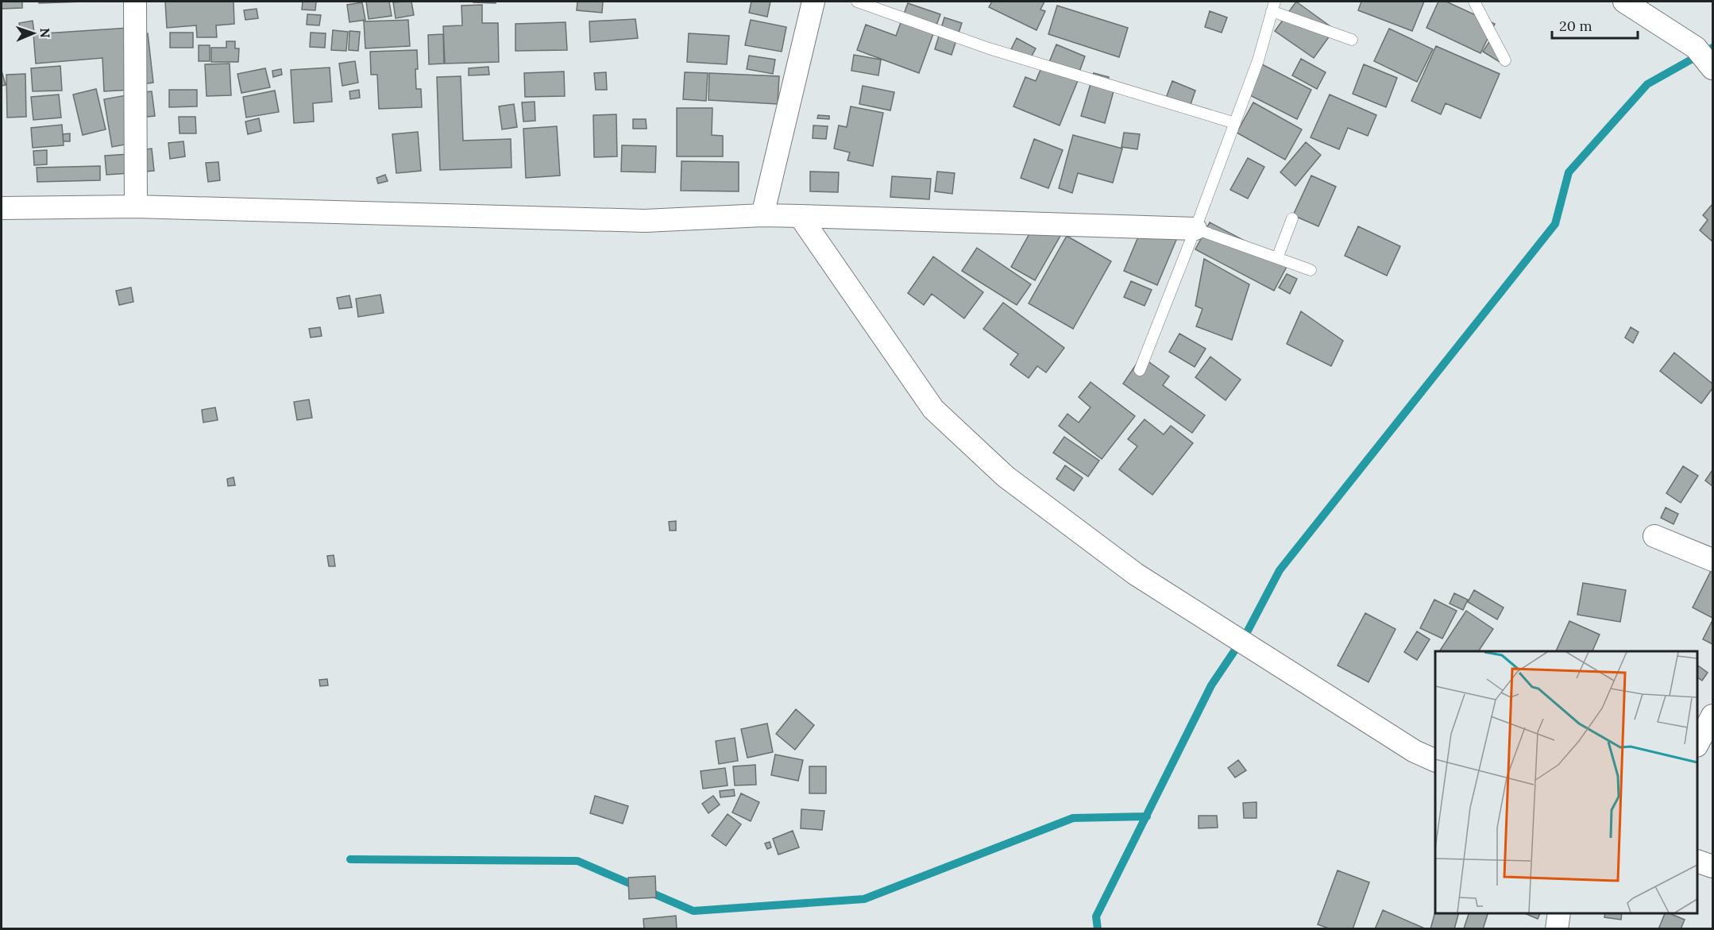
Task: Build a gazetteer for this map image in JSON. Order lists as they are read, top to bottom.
{
  "scale_bar": "20 m",
  "north": "right"
}
